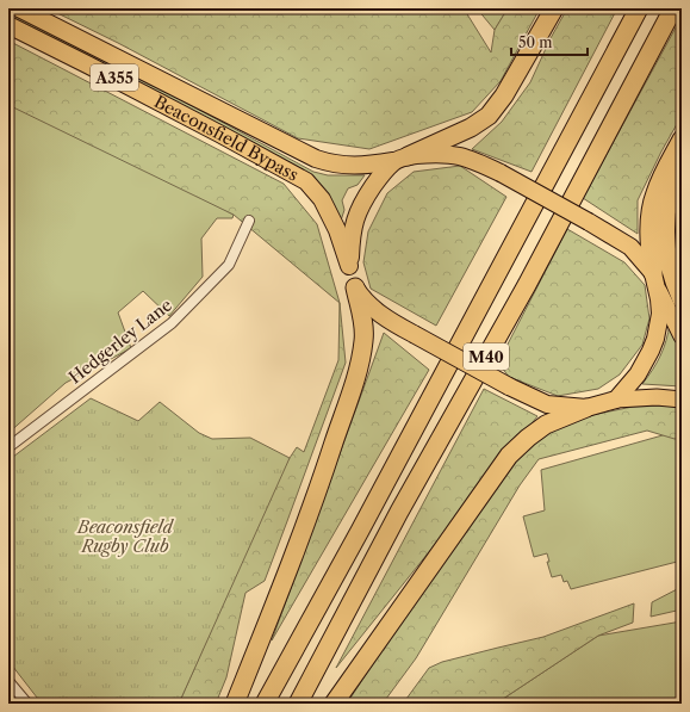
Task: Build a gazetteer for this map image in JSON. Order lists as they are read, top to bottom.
{
  "streets": {
    "highway": ["A355", "Beaconsfield Bypass", "M40"],
    "street": ["Hedgerley Lane"]
  },
  "parks": ["Beaconsfield Rugby Club"],
  "scale_bar": "50 m"
}
